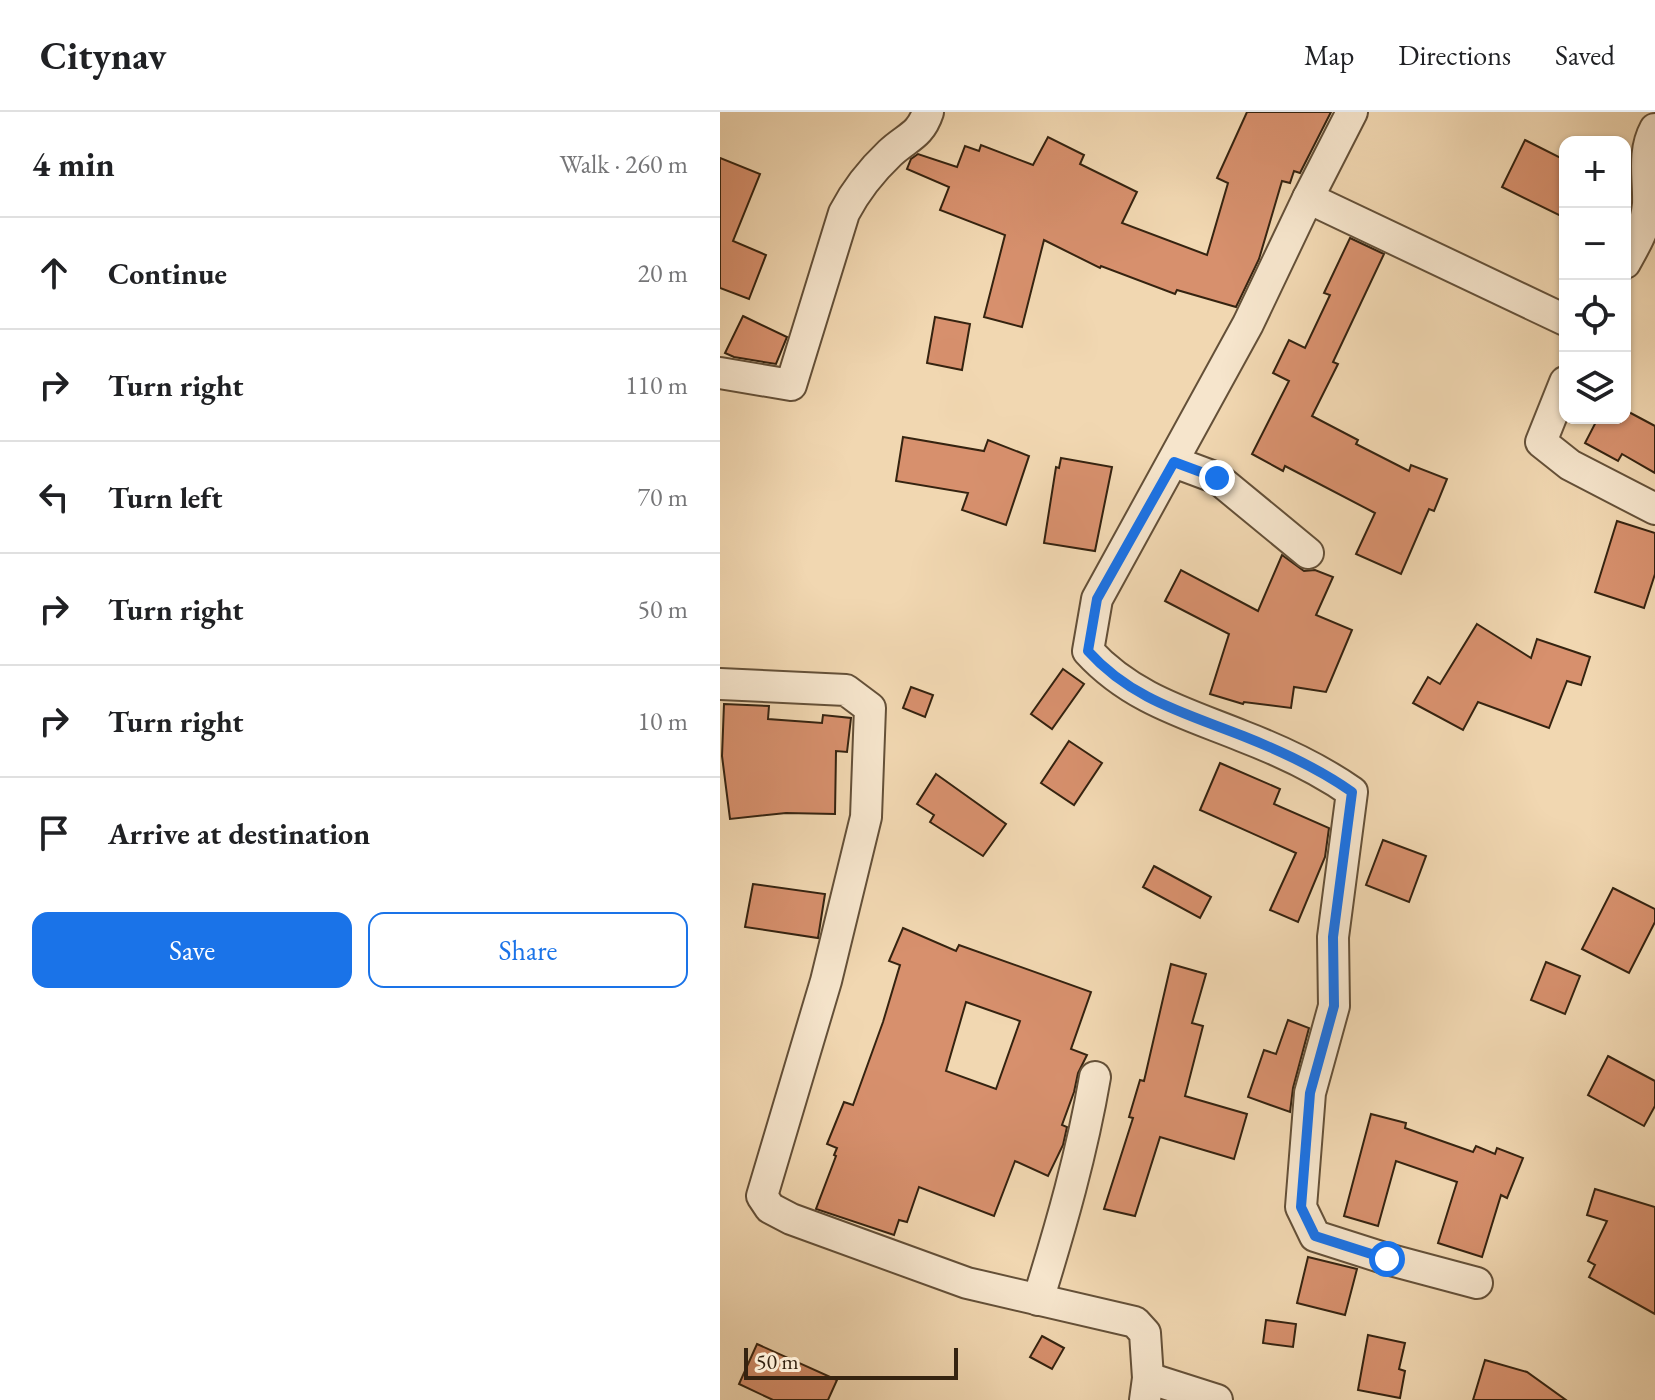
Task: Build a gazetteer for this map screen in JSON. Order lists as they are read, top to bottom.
{
  "scale_bar": "50 m",
  "page": {
    "header": "Citynav",
    "nav": ["Map", "Directions", "Saved"],
    "heading": ["4 min", "Walk · 260 m"],
    "map_buttons": ["+", "−"],
    "list": [
      ["Continue", "20 m"],
      ["Turn right", "110 m"],
      ["Turn left", "70 m"],
      ["Turn right", "50 m"],
      ["Turn right", "10 m"],
      "Arrive at destination"
    ],
    "buttons": ["Save", "Share"],
    "scale": "50 m"
  }
}
